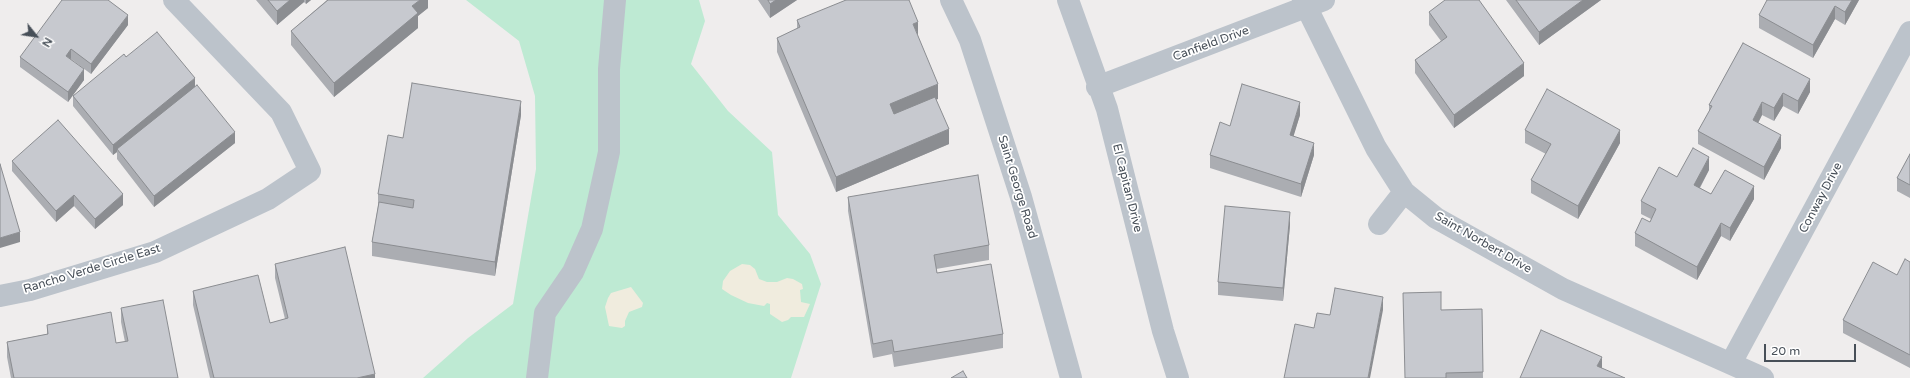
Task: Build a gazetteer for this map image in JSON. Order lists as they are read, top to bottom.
{
  "streets": {
    "street": [
      "Canfield Drive",
      "Saint George Road",
      "El Capitan Drive",
      "Conway Drive",
      "Saint Norbert Drive",
      "Rancho Verde Circle East"
    ]
  },
  "crossings": [
    ["Canfield Drive", "El Capitan Drive"],
    ["Canfield Drive", "Saint Norbert Drive"],
    ["Conway Drive", "Saint Norbert Drive"]
  ],
  "scale_bar": "20 m",
  "north": "bottom right"
}
